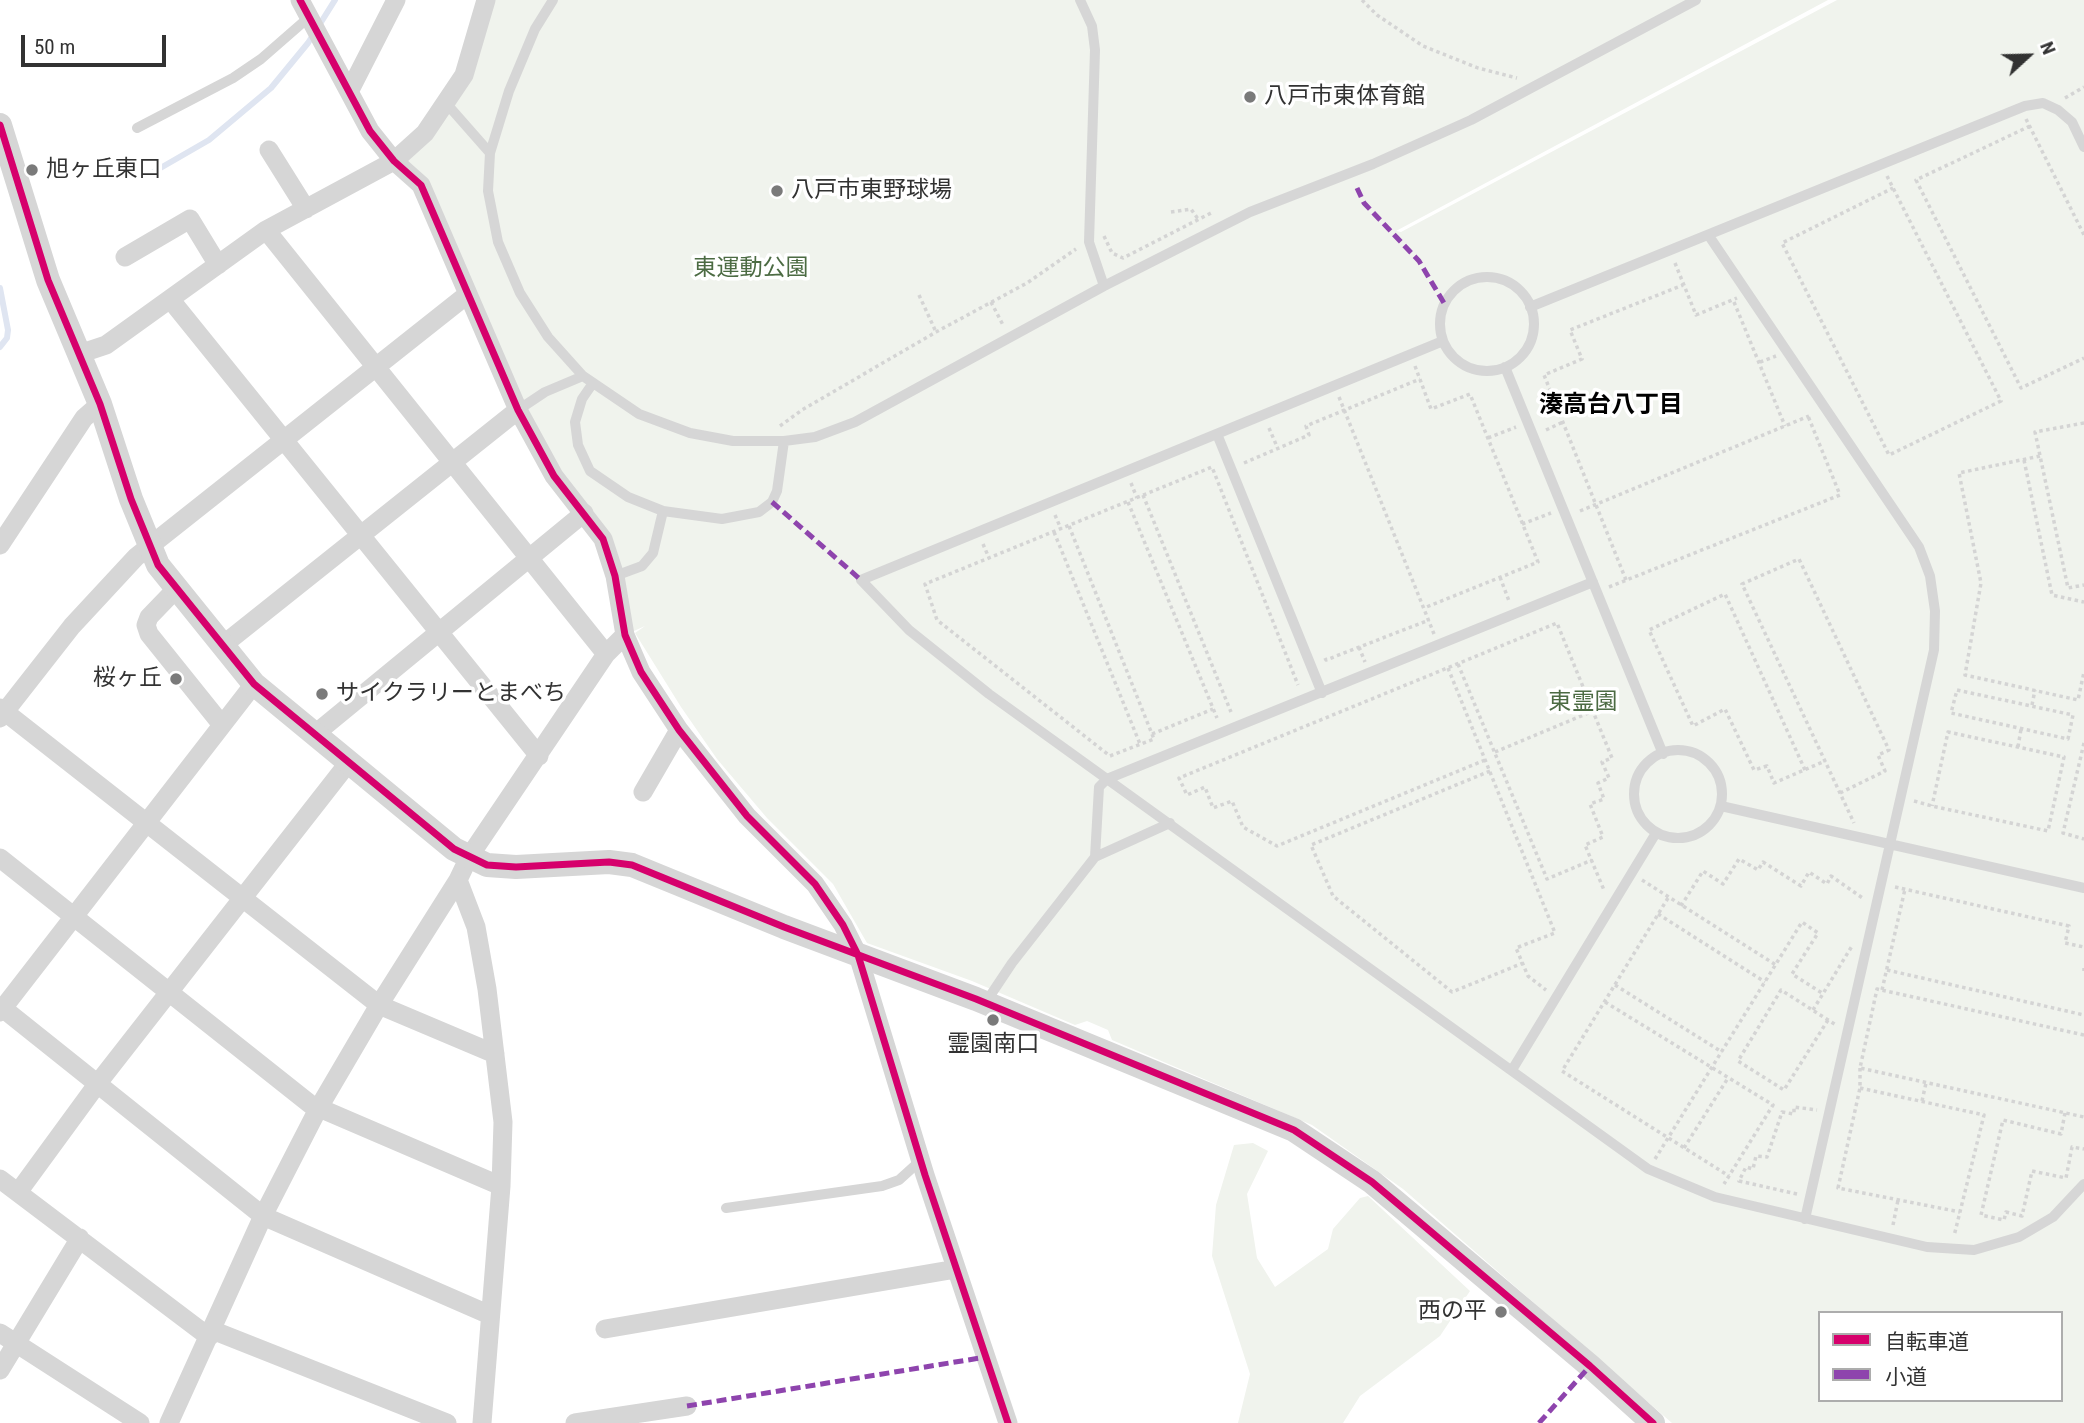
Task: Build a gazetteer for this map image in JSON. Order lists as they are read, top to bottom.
{
  "districts": ["湊高台八丁目"],
  "parks": ["東運動公園", "東霊園"],
  "places": [
    "八戸市東体育館",
    "旭ヶ丘東口",
    "八戸市東野球場",
    "桜ヶ丘",
    "サイクラリーとまべち",
    "霊園南口",
    "西の平"
  ],
  "legend": ["自転車道", "小道"],
  "scale_bar": "50 m",
  "north": "right"
}
